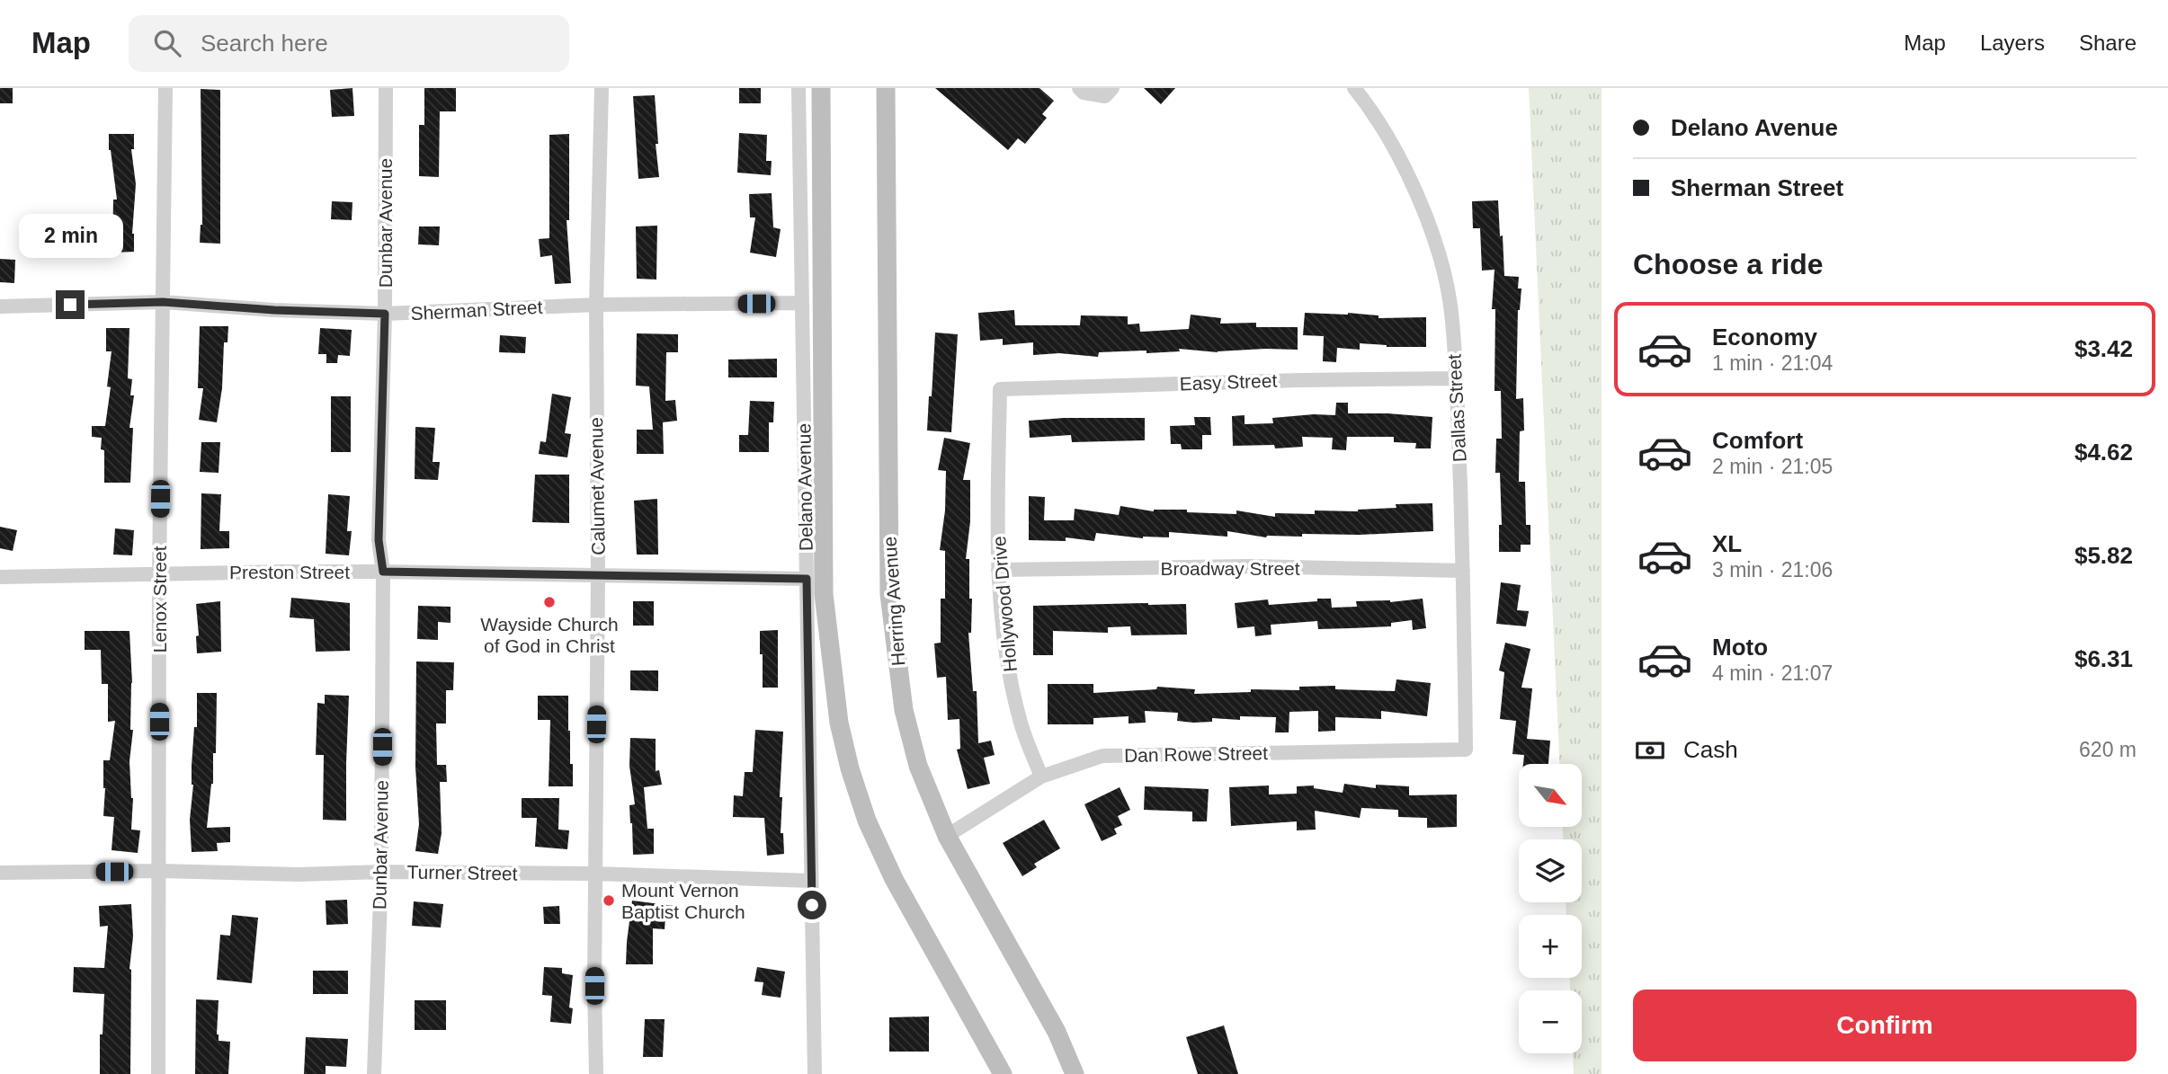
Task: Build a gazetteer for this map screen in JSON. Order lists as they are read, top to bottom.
{
  "streets": {
    "main road": ["Herring Avenue"],
    "street": [
      "Dunbar Avenue",
      "Sherman Street",
      "Easy Street",
      "Dallas Street",
      "Calumet Avenue",
      "Delano Avenue",
      "Broadway Street",
      "Preston Street",
      "Lenox Street",
      "Hollywood Drive",
      "Dan Rowe Street",
      "Turner Street"
    ]
  },
  "crossings": [
    ["Dunbar Avenue", "Sherman Street"],
    ["Dunbar Avenue", "Preston Street"],
    ["Dunbar Avenue", "Turner Street"],
    ["Sherman Street", "Calumet Avenue"],
    ["Sherman Street", "Delano Avenue"],
    ["Sherman Street", "Lenox Street"],
    ["Easy Street", "Dallas Street"],
    ["Easy Street", "Hollywood Drive"],
    ["Dallas Street", "Broadway Street"],
    ["Dallas Street", "Dan Rowe Street"],
    ["Calumet Avenue", "Preston Street"],
    ["Calumet Avenue", "Turner Street"],
    ["Delano Avenue", "Preston Street"],
    ["Delano Avenue", "Turner Street"],
    ["Broadway Street", "Hollywood Drive"],
    ["Preston Street", "Lenox Street"],
    ["Lenox Street", "Turner Street"],
    ["Herring Avenue", "Dan Rowe Street"],
    ["Hollywood Drive", "Dan Rowe Street"]
  ],
  "places": ["Wayside Church of God in Christ", "Mount Vernon Baptist Church"],
  "north": "bottom right",
  "page": {
    "header": "Map",
    "search": "Search here",
    "nav": ["Map", "Layers", "Share"],
    "banner": ["Delano Avenue", "Sherman Street"],
    "bubble": "2 min",
    "heading": "Choose a ride",
    "list": [
      {
        "name": "Economy",
        "note": "1 min · 21:04",
        "value": "$3.42"
      },
      {
        "name": "Comfort",
        "note": "2 min · 21:05",
        "value": "$4.62"
      },
      {
        "name": "XL",
        "note": "3 min · 21:06",
        "value": "$5.82"
      },
      {
        "name": "Moto",
        "note": "4 min · 21:07",
        "value": "$6.31"
      }
    ],
    "pay": ["Cash", "620 m"],
    "map_buttons": ["+", "−"],
    "buttons": "Confirm"
  }
}
